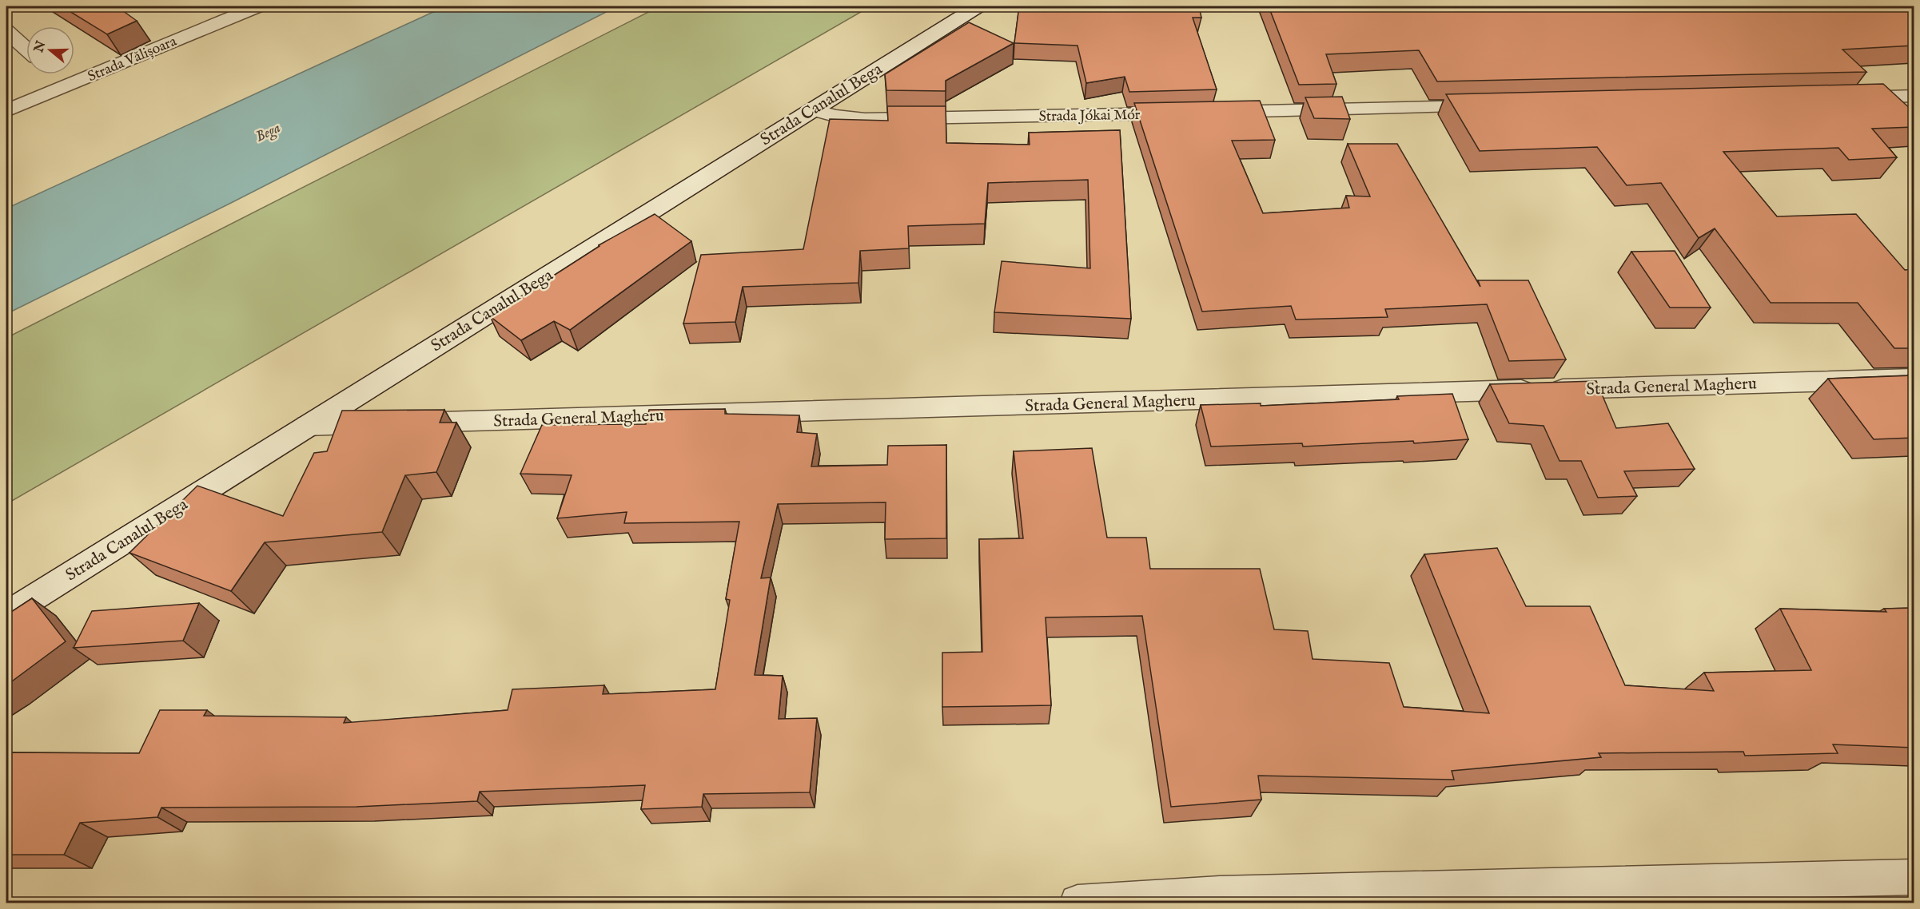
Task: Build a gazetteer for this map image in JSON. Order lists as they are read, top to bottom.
{
  "streets": {
    "street": [
      "Strada Vălișoara",
      "Strada Canalul Bega",
      "Strada Jókai Mór",
      "Strada General Magheru"
    ]
  },
  "crossings": [
    ["Strada Canalul Bega", "Strada Jókai Mór"],
    ["Strada Canalul Bega", "Strada General Magheru"]
  ],
  "water": ["Bega"],
  "north": "left"
}
